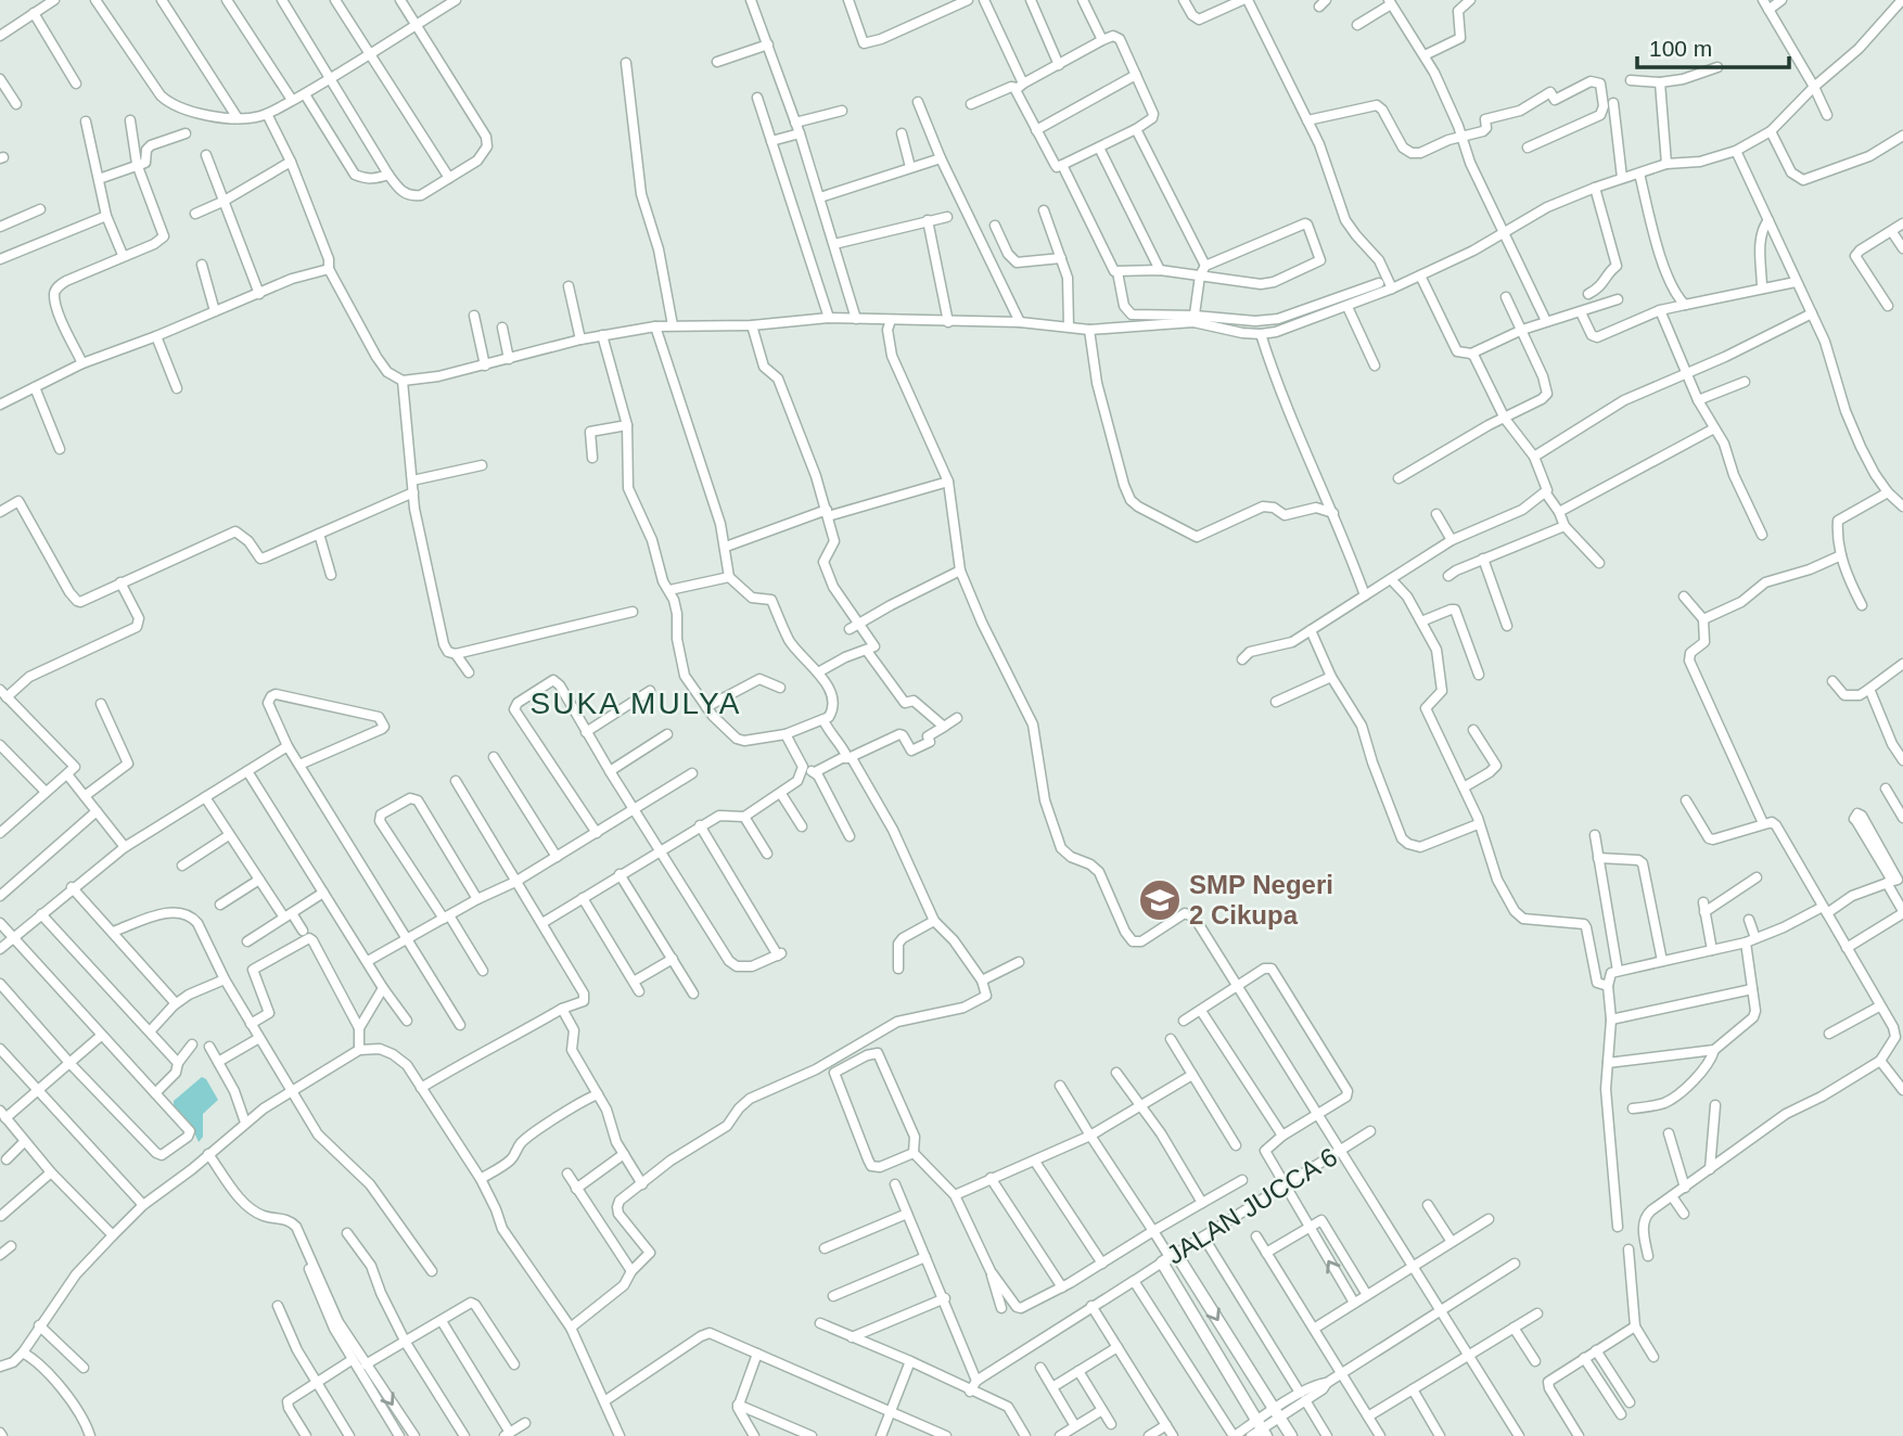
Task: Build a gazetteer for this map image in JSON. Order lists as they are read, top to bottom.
{
  "streets": {
    "street": ["JALAN JUCCA 6"]
  },
  "districts": ["SUKA MULYA"],
  "places": {
    "school or university": ["SMP Negeri 2 Cikupa"]
  },
  "scale_bar": "100 m"
}
